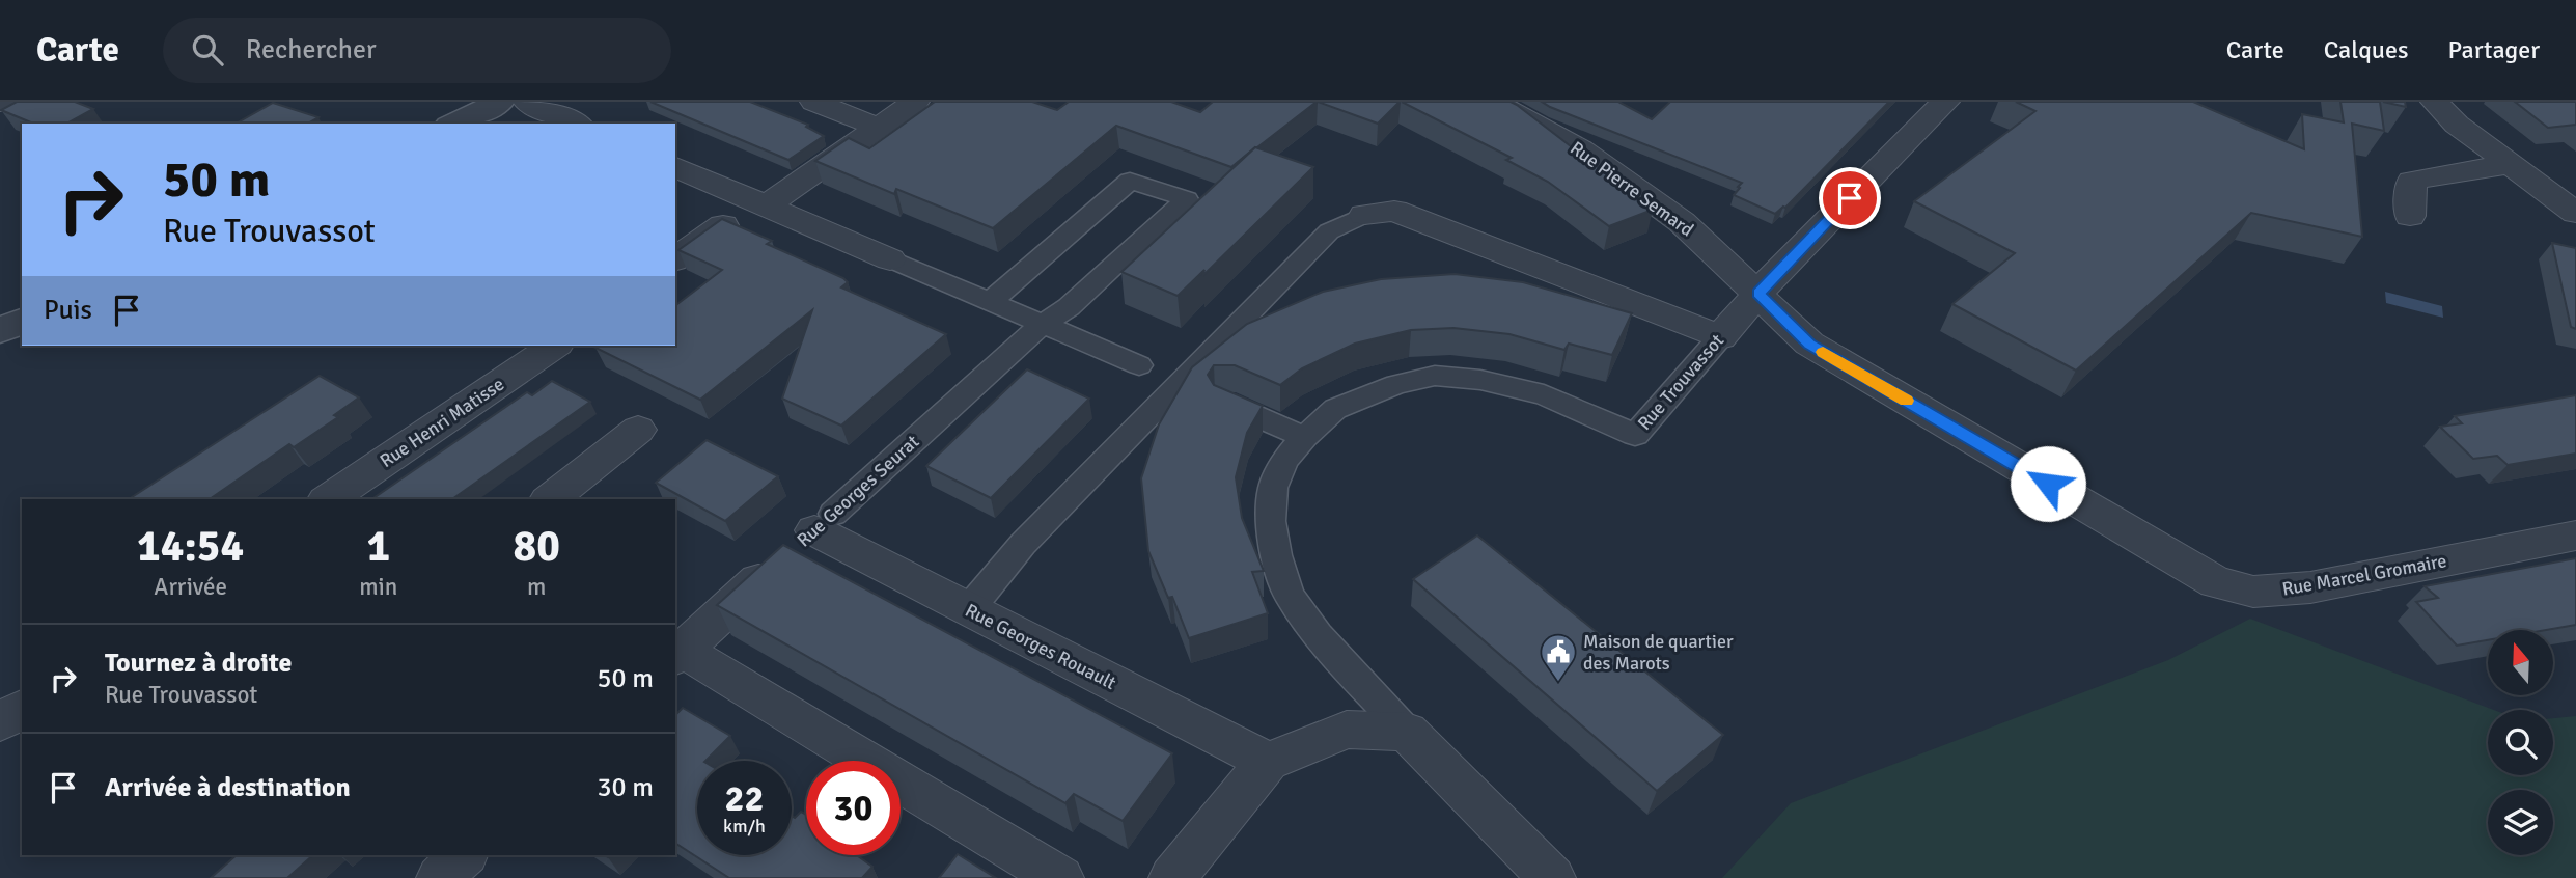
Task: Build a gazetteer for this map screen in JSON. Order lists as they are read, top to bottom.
{
  "streets": {
    "street": [
      "Rue Pierre Semard",
      "Rue Trouvassot",
      "Rue Henri Matisse",
      "Rue Georges Seurat",
      "Rue Marcel Gromaire",
      "Rue Georges Rouault"
    ]
  },
  "crossings": [
    ["Rue Pierre Semard", "Rue Trouvassot"],
    ["Rue Pierre Semard", "Rue Marcel Gromaire"],
    ["Rue Trouvassot", "Rue Marcel Gromaire"],
    ["Rue Georges Seurat", "Rue Georges Rouault"]
  ],
  "places": {
    "public building": ["Maison de quartier des Marots"]
  },
  "north": "top",
  "page": {
    "header": "Carte",
    "search": "Rechercher",
    "nav": ["Carte", "Calques", "Partager"],
    "turn": ["50 m", "Rue Trouvassot"],
    "then": "Puis",
    "eta": [
      "14:54",
      "Arrivée",
      "1",
      "min",
      "80",
      "m"
    ],
    "list": [
      {
        "name": "Tournez à droite",
        "note": "Rue Trouvassot",
        "value": "50 m"
      },
      {
        "name": "Arrivée à destination",
        "value": "30 m"
      }
    ],
    "speed": "22 km/h",
    "limit": "30"
  }
}
